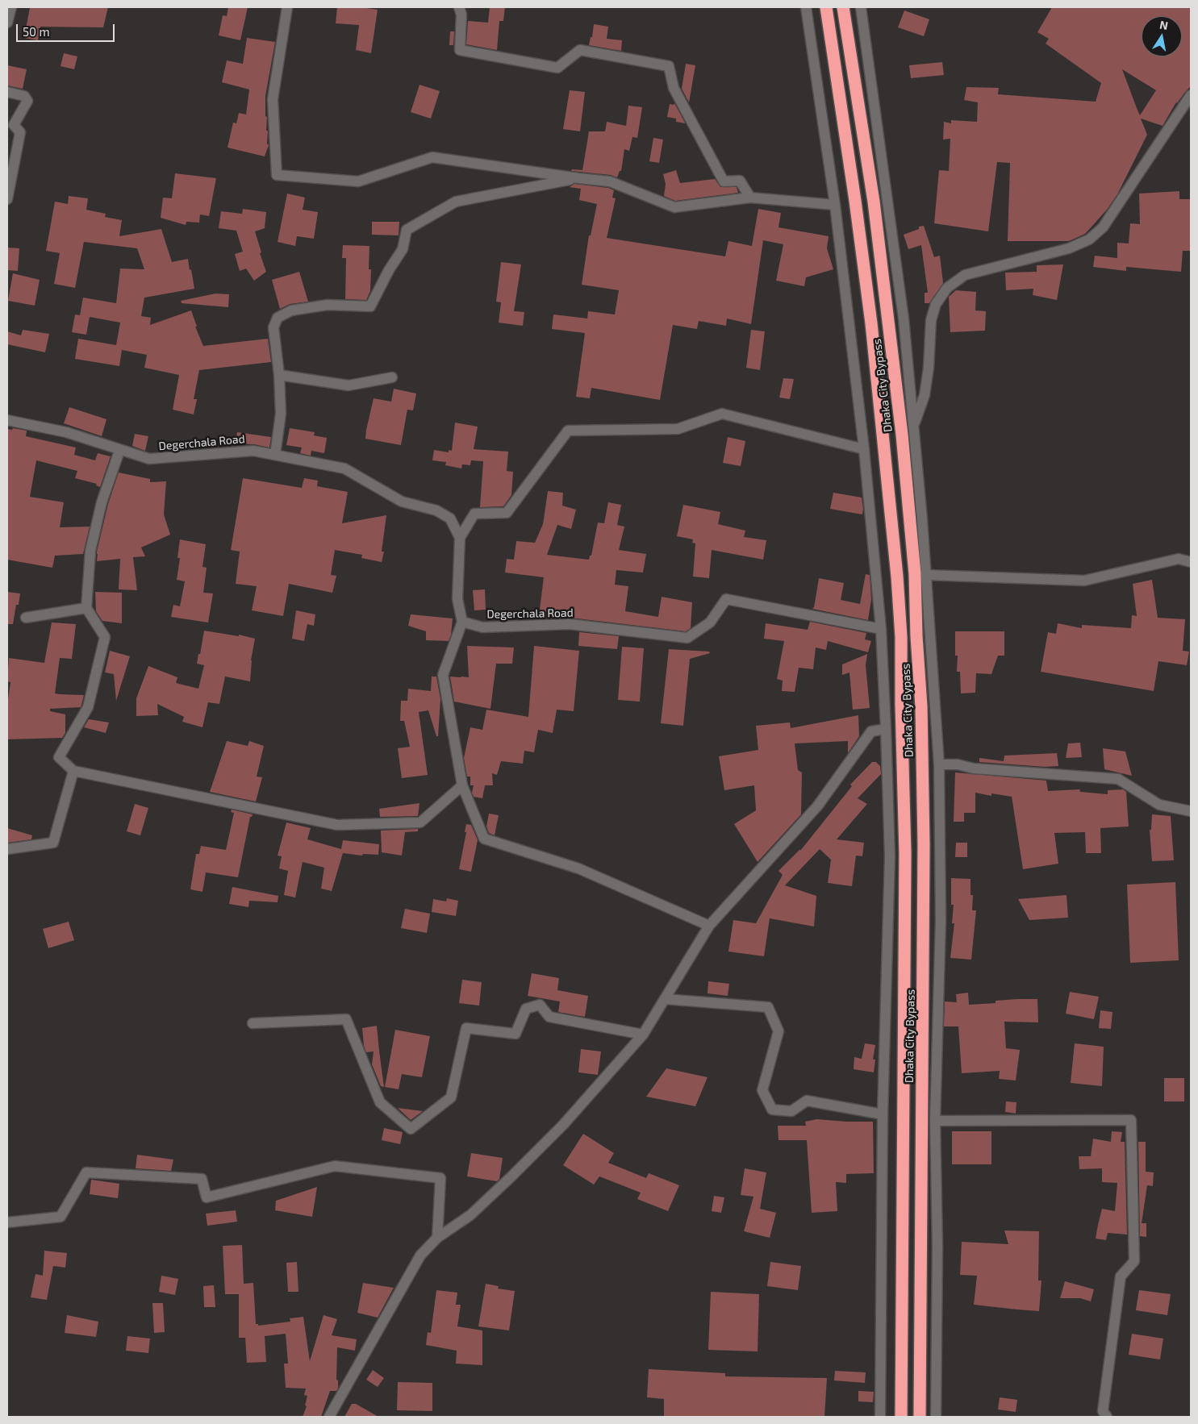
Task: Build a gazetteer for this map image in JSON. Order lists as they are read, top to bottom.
{
  "streets": {
    "highway": ["Dhaka City Bypass"],
    "street": ["Degerchala Road"]
  },
  "scale_bar": "50 m",
  "north": "top"
}
